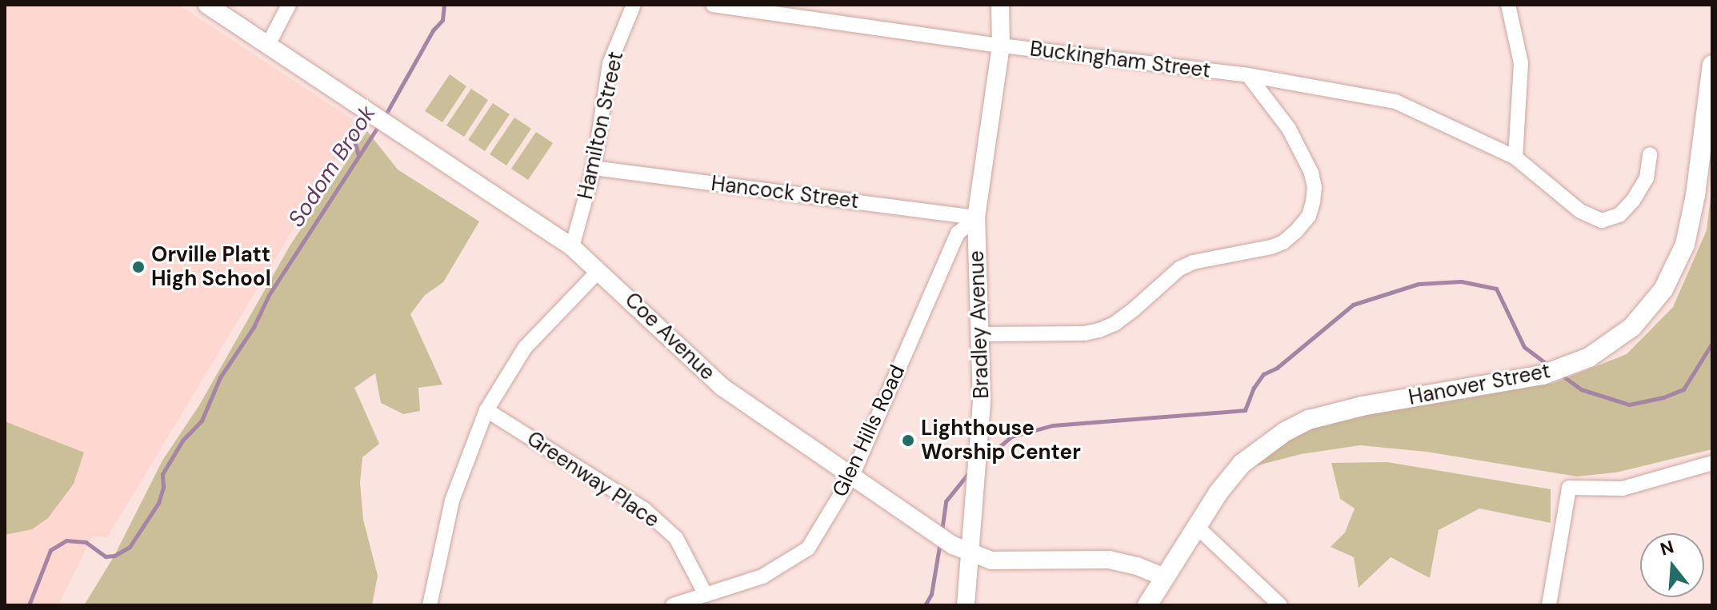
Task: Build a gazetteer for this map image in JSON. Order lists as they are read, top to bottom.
{
  "streets": {
    "main road": ["Hanover Street"],
    "street": [
      "Buckingham Street",
      "Hamilton Street",
      "Hancock Street",
      "Bradley Avenue",
      "Coe Avenue",
      "Glen Hills Road",
      "Greenway Place"
    ]
  },
  "crossings": [
    ["Buckingham Street", "Bradley Avenue"],
    ["Hamilton Street", "Hancock Street"],
    ["Hamilton Street", "Coe Avenue"],
    ["Hancock Street", "Bradley Avenue"],
    ["Hancock Street", "Glen Hills Road"],
    ["Bradley Avenue", "Coe Avenue"],
    ["Bradley Avenue", "Glen Hills Road"],
    ["Coe Avenue", "Hanover Street"],
    ["Coe Avenue", "Glen Hills Road"],
    ["Glen Hills Road", "Greenway Place"]
  ],
  "water": ["Sodom Brook"],
  "places": ["Orville Platt High School", "Lighthouse Worship Center"],
  "north": "top"
}
